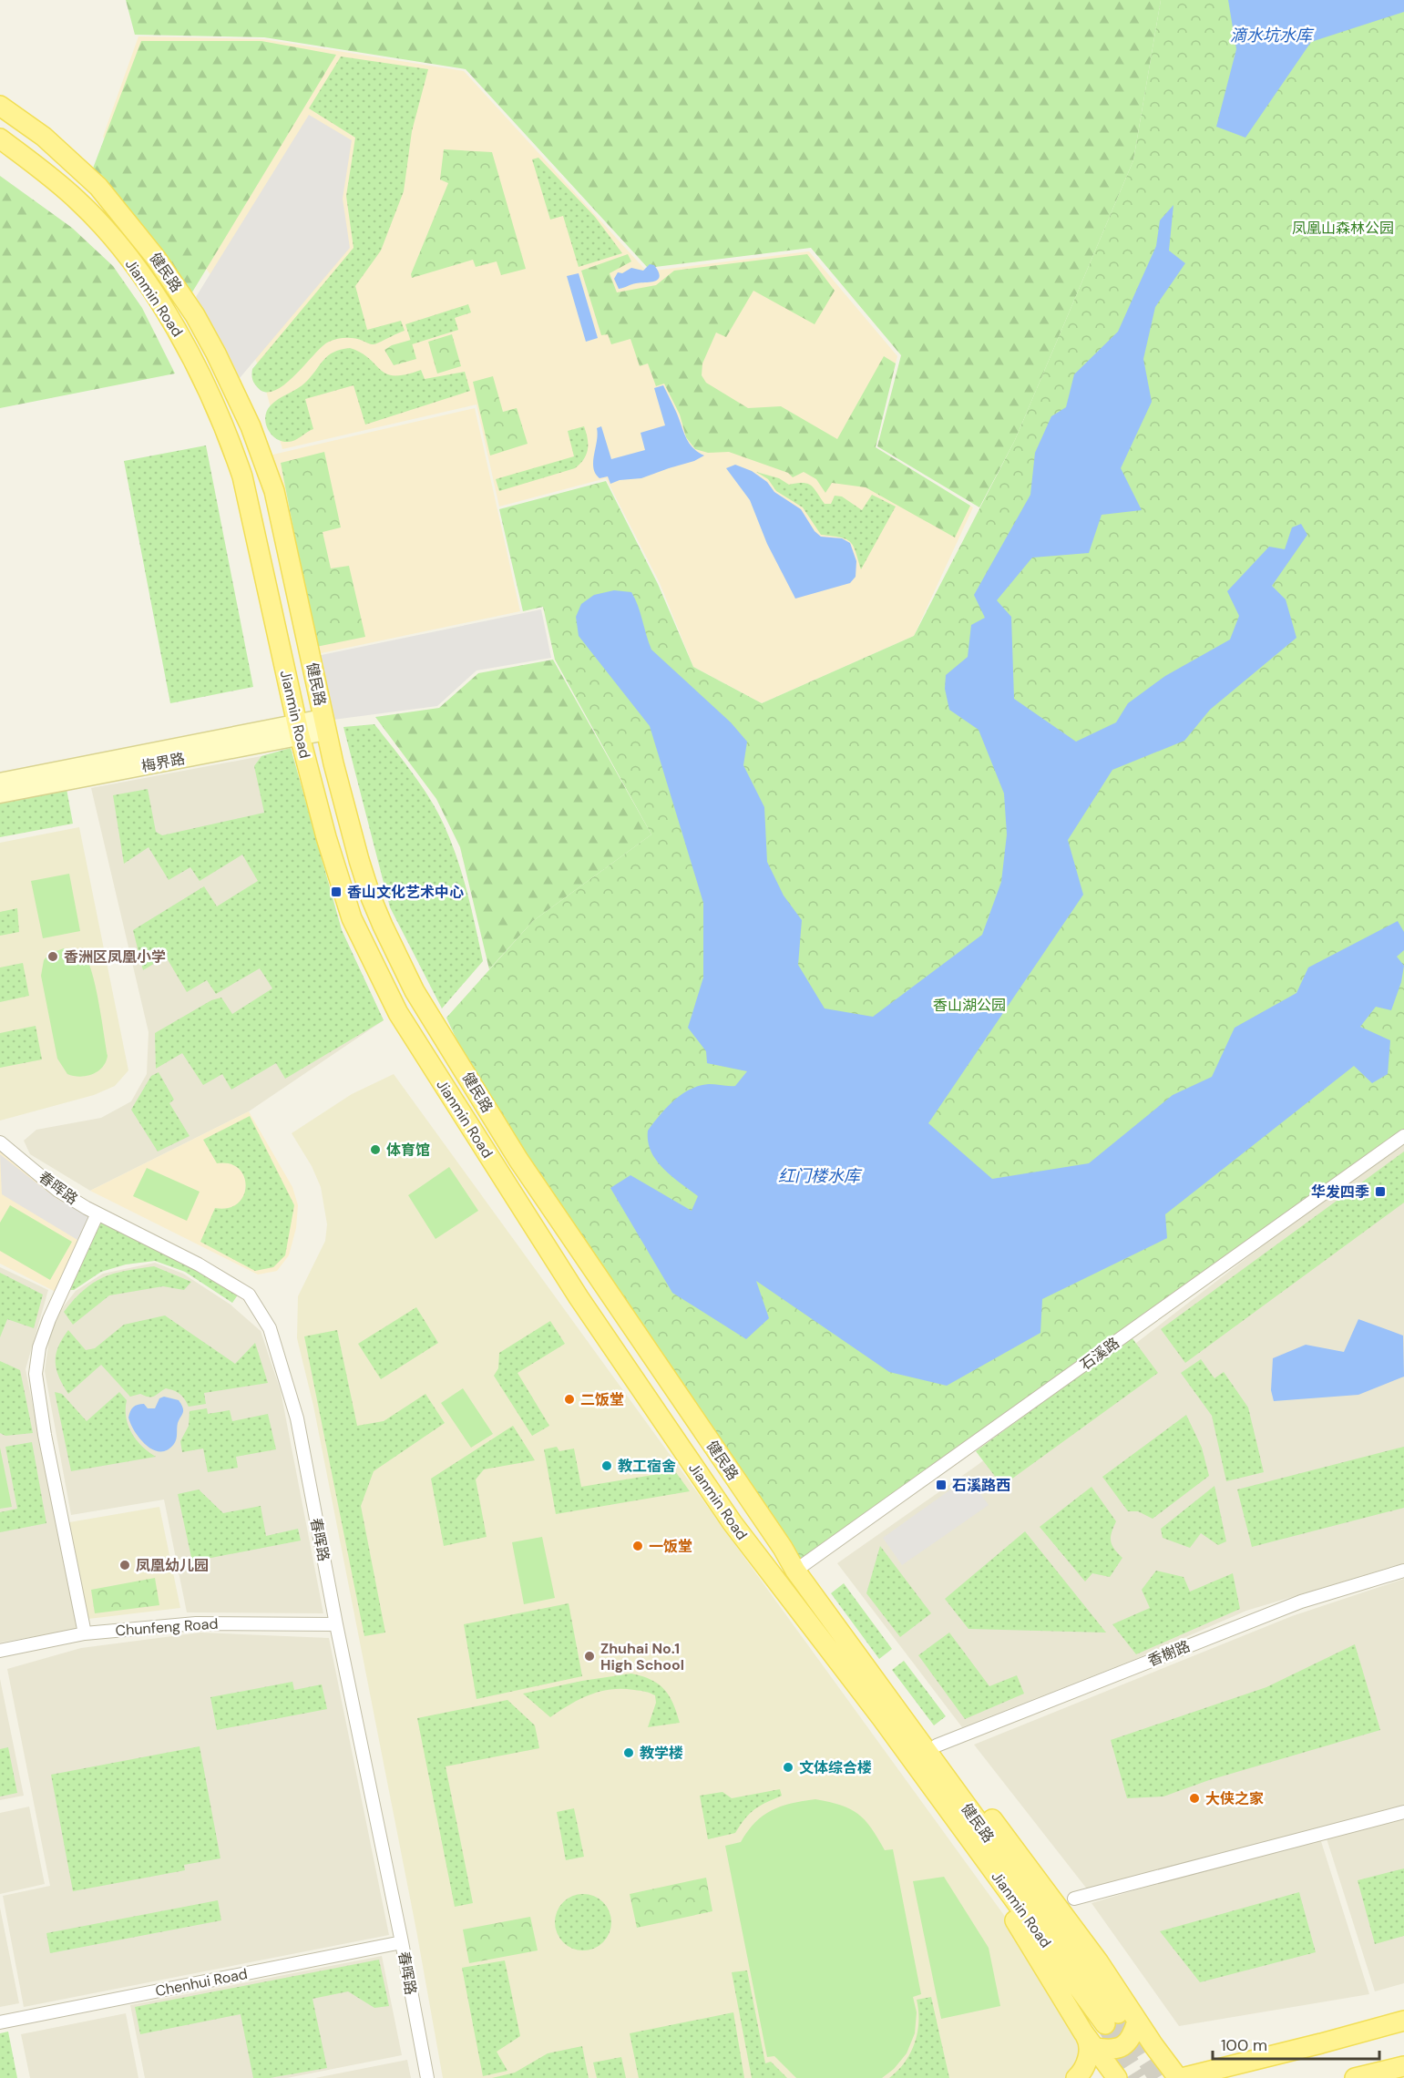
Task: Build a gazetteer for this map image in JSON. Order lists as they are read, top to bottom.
{
  "streets": {
    "main road": ["健民路", "Jianmin Road", "梅界路"],
    "street": [
      "春晖路",
      "石溪路",
      "Chunfeng Road",
      "香榭路",
      "Chenhui Road"
    ]
  },
  "crossings": [
    ["健民路", "Jianmin Road"],
    ["健民路", "石溪路"],
    ["Jianmin Road", "梅界路"],
    ["春晖路", "Chunfeng Road"],
    ["春晖路", "Chenhui Road"]
  ],
  "water": ["滴水坑水库", "红门楼水库"],
  "parks": ["凤凰山森林公园", "香山湖公园"],
  "places": {
    "transit": ["香山文化艺术中心", "华发四季", "石溪路西"],
    "other": [
      "香洲区凤凰小学",
      "体育馆",
      "二饭堂",
      "教工宿舍",
      "一饭堂",
      "凤凰幼儿园",
      "Zhuhai No.1 High School",
      "教学楼",
      "文体综合楼",
      "大侠之家"
    ]
  },
  "scale_bar": "100 m"
}
